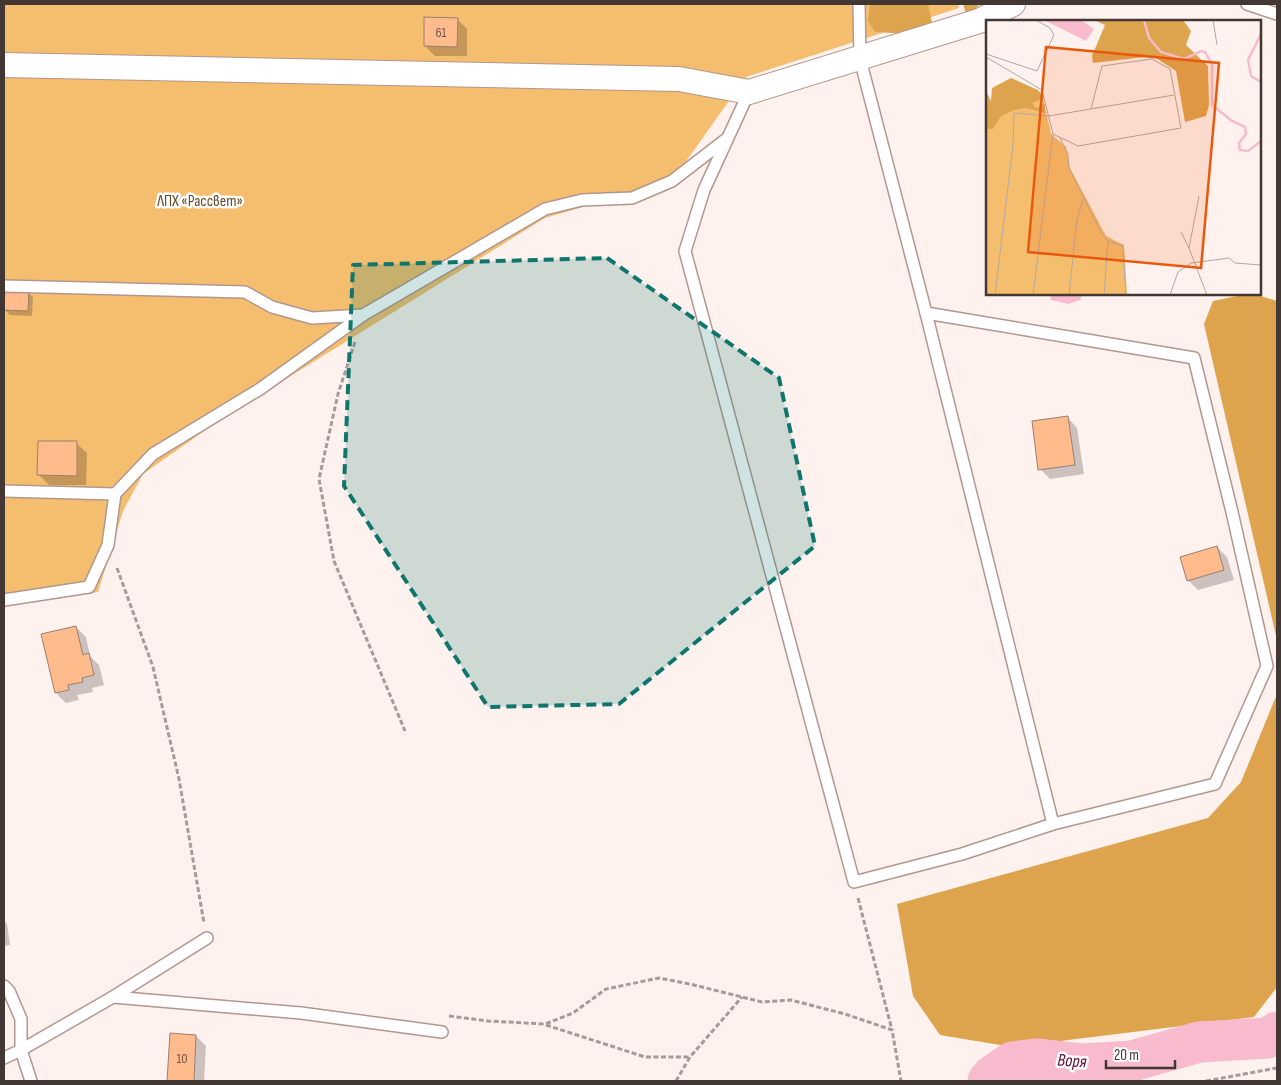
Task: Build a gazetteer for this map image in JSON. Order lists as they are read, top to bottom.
{
  "water": ["Воря"],
  "parks": ["ЛПХ «Рассвет»"],
  "house_numbers": ["61", "10"],
  "scale_bar": "20 m"
}
